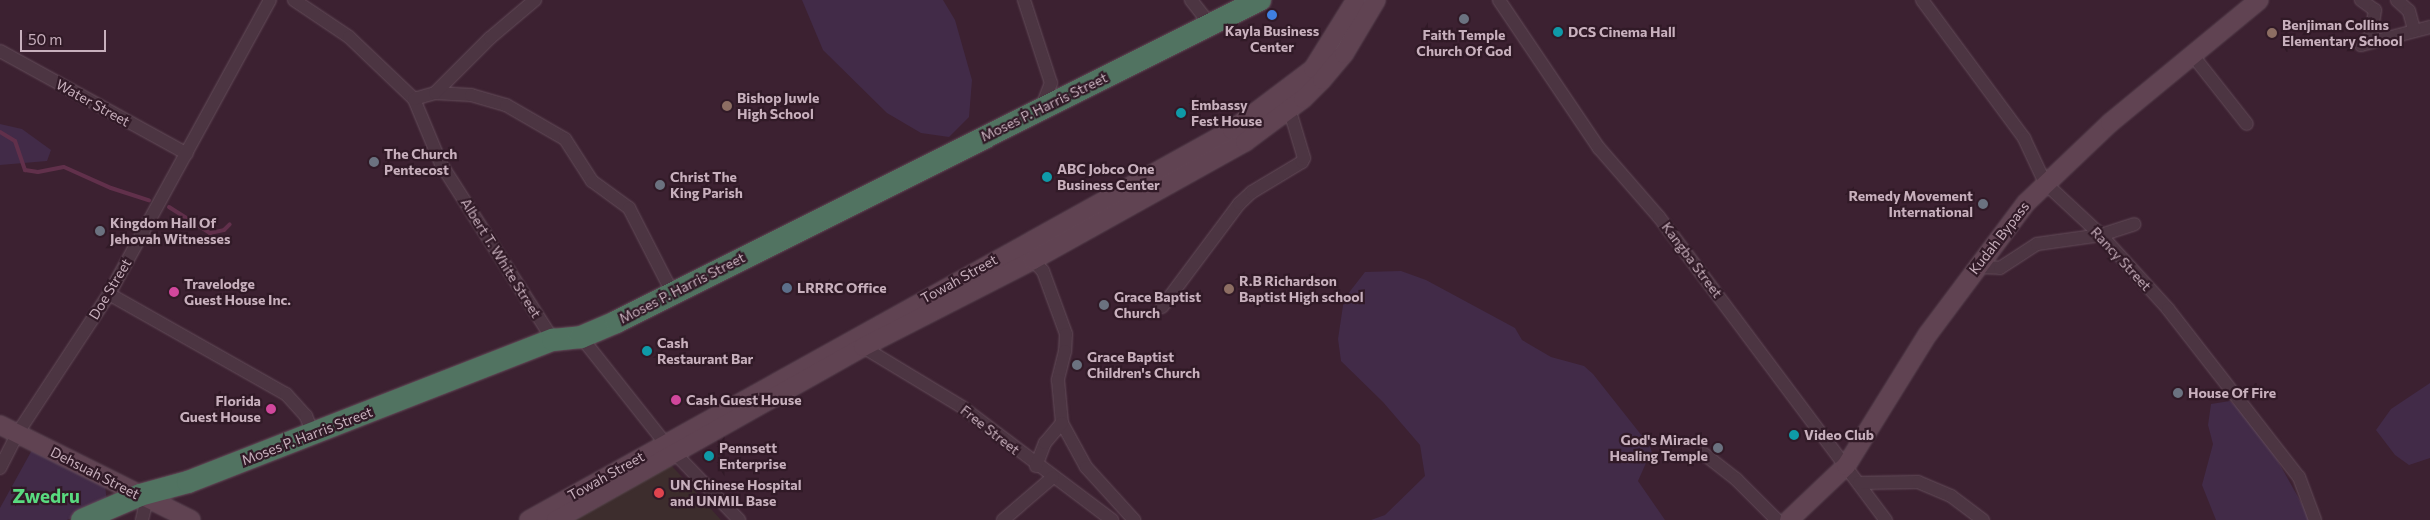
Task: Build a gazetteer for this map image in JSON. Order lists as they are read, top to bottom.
{
  "streets": {
    "highway": ["Moses P. Harris Street"],
    "street": [
      "Water Street",
      "Kudah Bypass",
      "Albert T. White Street",
      "Rancy Street",
      "Kangba Street",
      "Towah Street",
      "Doe Street",
      "Free Street",
      "Dehsuah Street"
    ]
  },
  "crossings": [
    ["Water Street", "Doe Street"],
    ["Moses P. Harris Street", "Albert T. White Street"],
    ["Moses P. Harris Street", "Dehsuah Street"],
    ["Kudah Bypass", "Rancy Street"],
    ["Kudah Bypass", "Kangba Street"],
    ["Towah Street", "Free Street"],
    ["Doe Street", "Dehsuah Street"]
  ],
  "districts": ["Zwedru"],
  "places": [
    "Kayla Business Center",
    "Faith Temple Church Of God",
    "DCS Cinema Hall",
    "Benjiman Collins Elementary School",
    "Bishop Juwle High School",
    "Embassy Fest House",
    "The Church Pentecost",
    "ABC Jobco One Business Center",
    "Christ The King Parish",
    "Remedy Movement International",
    "Kingdom Hall Of Jehovah Witnesses",
    "LRRRC Office",
    "R.B Richardson Baptist High school",
    "Travelodge Guest House Inc.",
    "Grace Baptist Church",
    "Cash Restaurant Bar",
    "Grace Baptist Children's Church",
    "House Of Fire",
    "Cash Guest House",
    "Florida Guest House",
    "Video Club",
    "God's Miracle Healing Temple",
    "Pennsett Enterprise",
    "UN Chinese Hospital and UNMIL Base"
  ],
  "scale_bar": "50 m"
}
